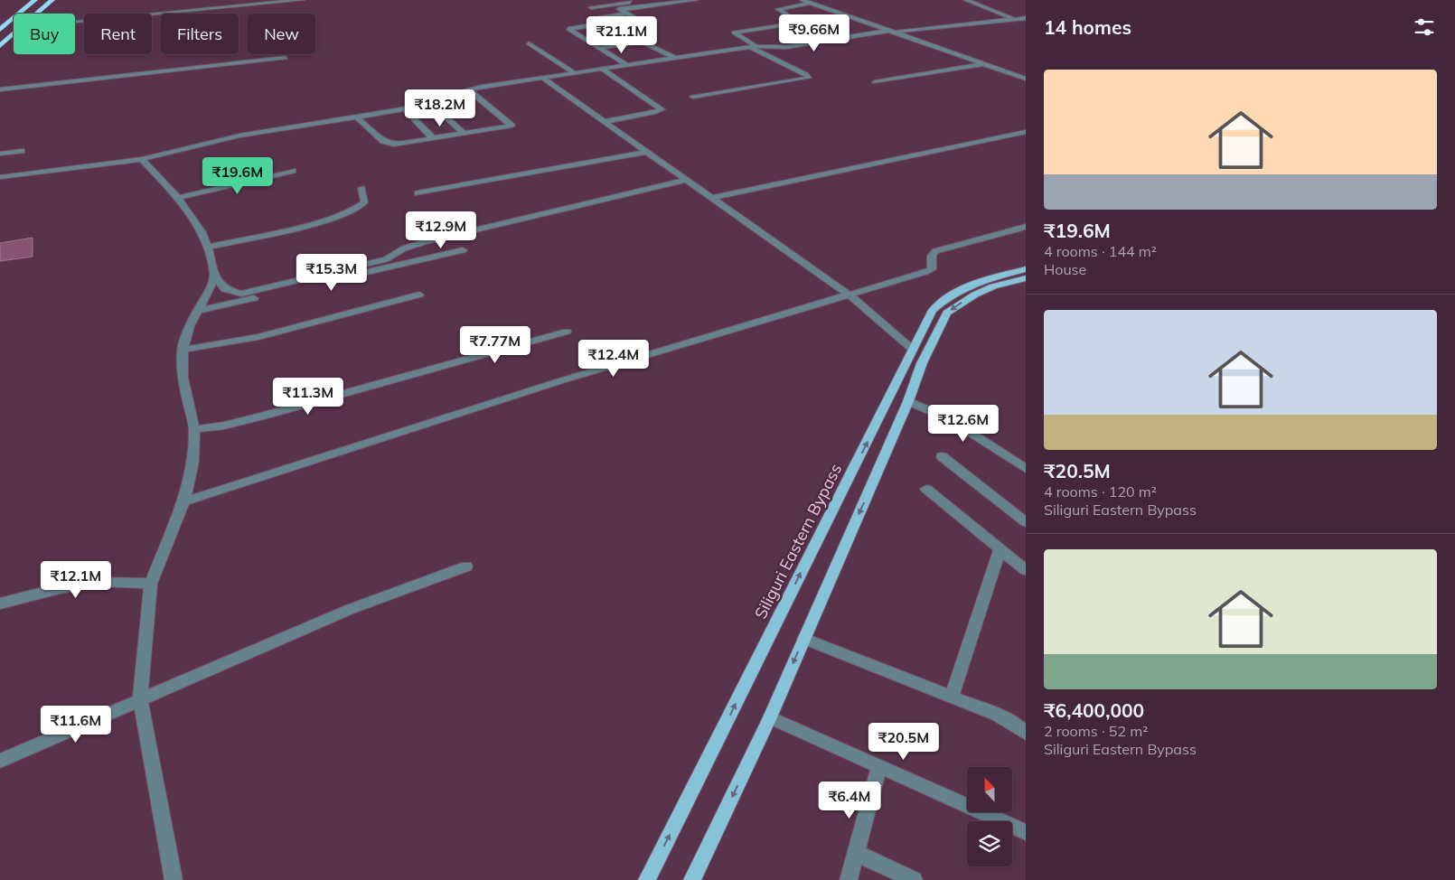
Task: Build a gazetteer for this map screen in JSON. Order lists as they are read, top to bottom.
{
  "streets": {
    "main road": ["Siliguri Eastern Bypass"]
  },
  "north": "top",
  "page": {
    "heading": "14 homes",
    "chip": [
      "Buy",
      "Rent",
      "Filters",
      "New"
    ],
    "price": [
      "₹9.66M",
      "₹21.1M",
      "₹18.2M",
      "₹19.6M",
      "₹12.9M",
      "₹15.3M",
      "₹7.77M",
      "₹12.4M",
      "₹11.3M",
      "₹12.6M",
      "₹12.1M",
      "₹11.6M",
      "₹20.5M",
      "₹6.4M"
    ],
    "list": [
      {
        "name": "₹19.6M",
        "note": "4 rooms · 144 m² · House"
      },
      {
        "name": "₹20.5M",
        "note": "4 rooms · 120 m² · Siliguri Eastern Bypass"
      },
      {
        "name": "₹6,400,000",
        "note": "2 rooms · 52 m² · Siliguri Eastern Bypass"
      }
    ]
  }
}
